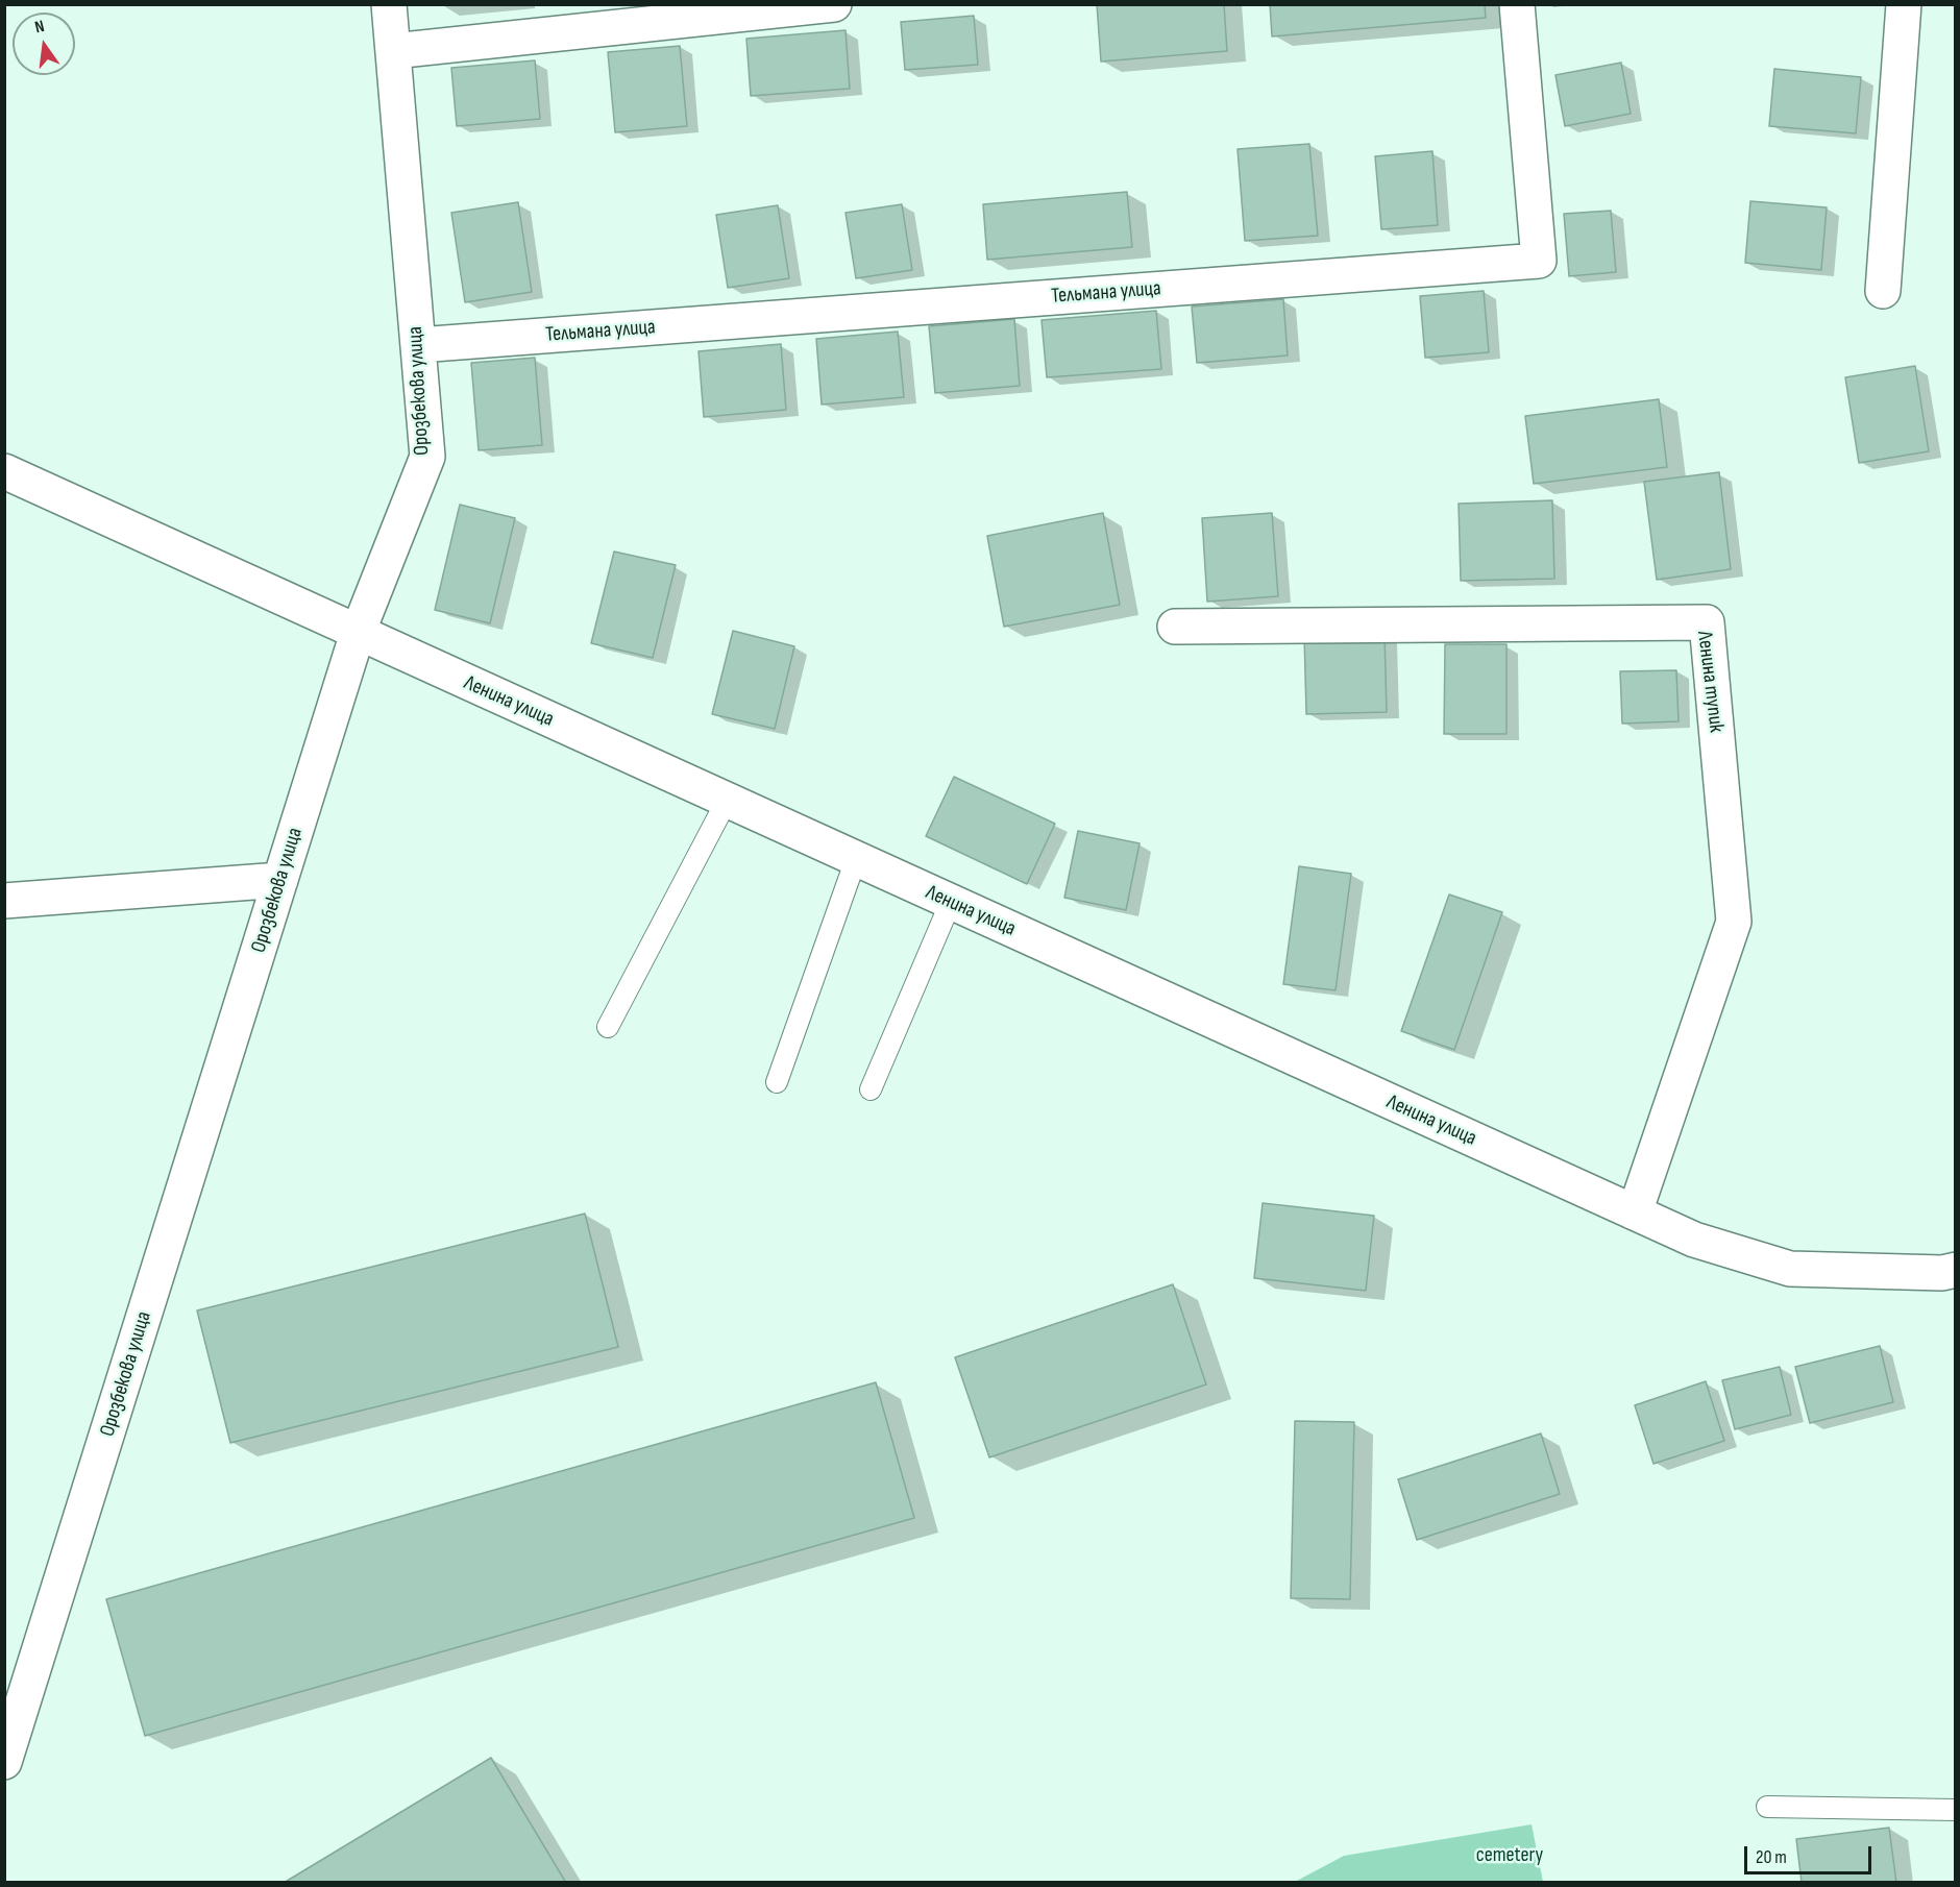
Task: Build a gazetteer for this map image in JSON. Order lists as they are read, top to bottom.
{
  "streets": {
    "street": [
      "Тельмана улица",
      "Орозбекова улица",
      "Ленина тупик",
      "Ленина улица"
    ]
  },
  "crossings": [
    ["Тельмана улица", "Орозбекова улица"],
    ["Орозбекова улица", "Ленина улица"],
    ["Ленина тупик", "Ленина улица"]
  ],
  "parks": ["cemetery"],
  "scale_bar": "20 m",
  "north": "top"
}
